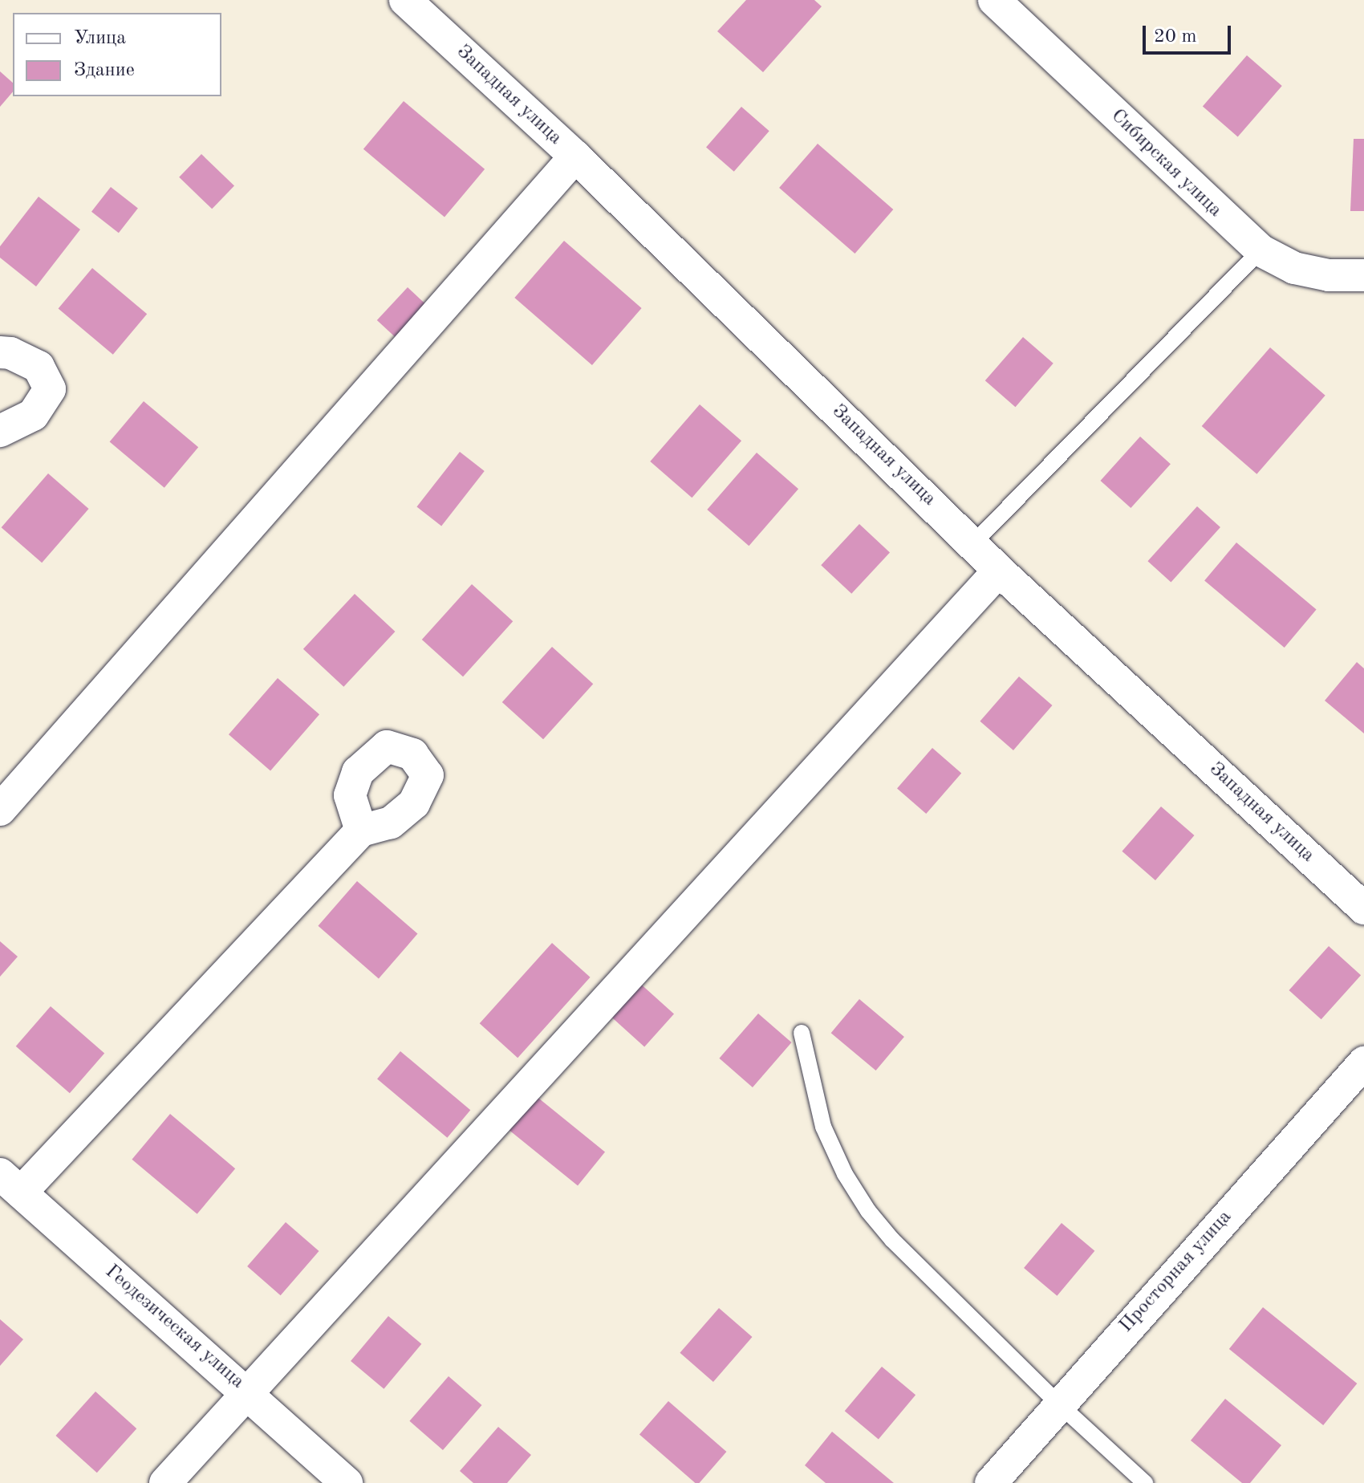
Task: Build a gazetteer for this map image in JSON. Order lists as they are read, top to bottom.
{
  "streets": {
    "street": [
      "Западная улица",
      "Сибирская улица",
      "Просторная улица",
      "Геодезическая улица"
    ]
  },
  "legend": ["Улица", "Здание"],
  "scale_bar": "20 m"
}
